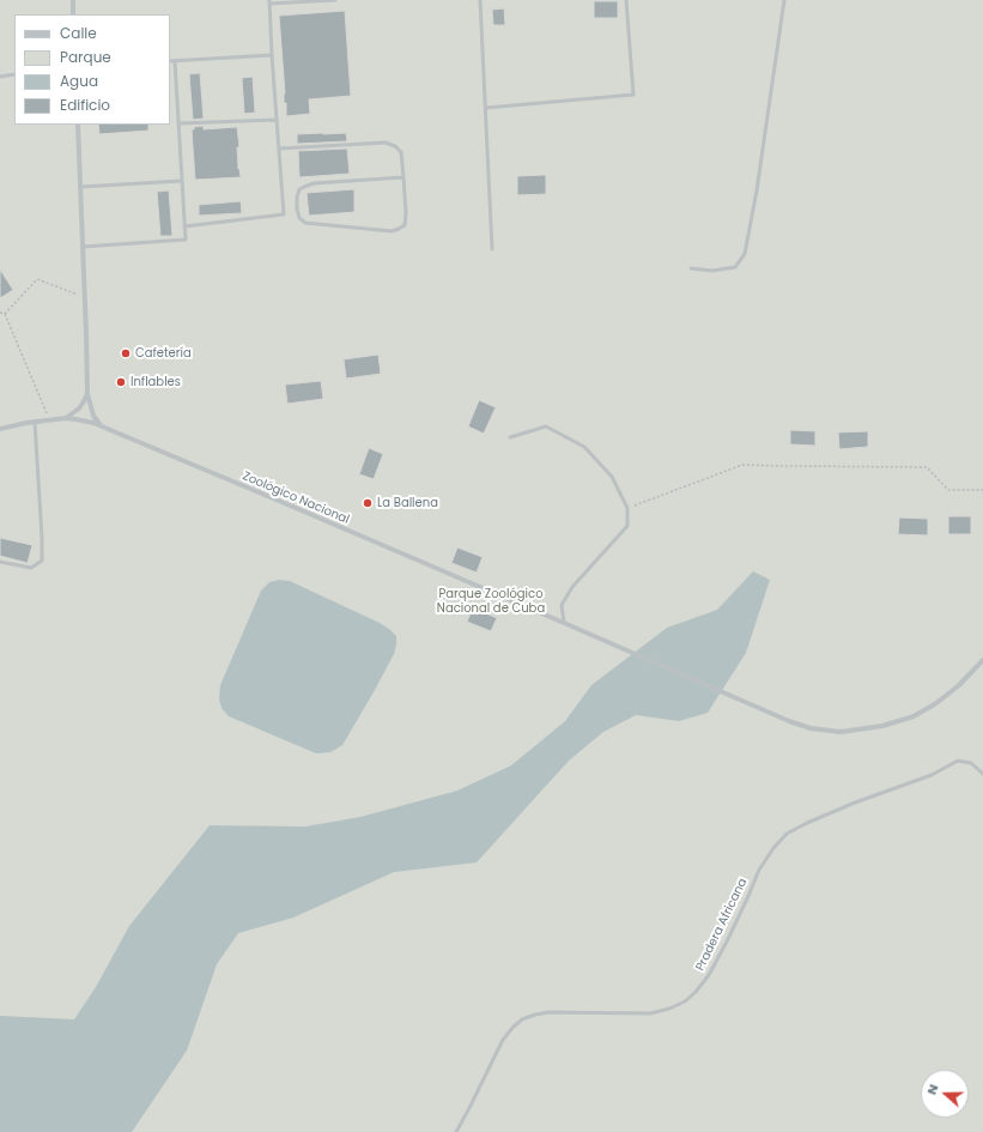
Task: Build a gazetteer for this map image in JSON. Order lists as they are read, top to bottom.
{
  "streets": {
    "street": ["Zoológico Nacional"],
    "lane": ["Pradera Africana"]
  },
  "parks": ["Parque Zoológico Nacional de Cuba"],
  "places": ["Cafetería", "Inflables", "La Ballena"],
  "legend": [
    "Calle",
    "Parque",
    "Agua",
    "Edificio"
  ],
  "north": "left"
}
